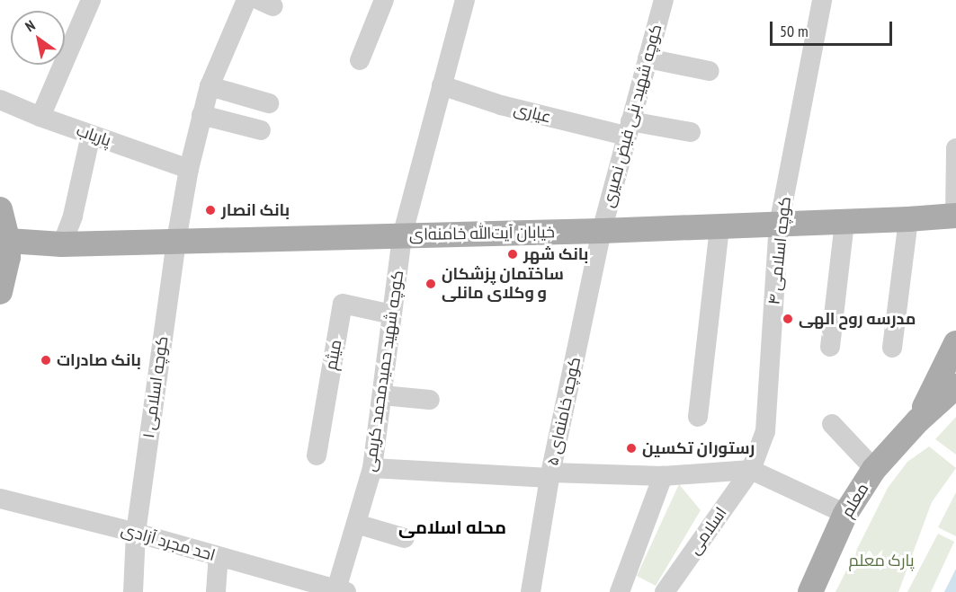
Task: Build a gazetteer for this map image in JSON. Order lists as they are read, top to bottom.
{
  "streets": {
    "main road": ["خیابان آیت‌الله خامنه‌ای", "معلم"],
    "street": [
      "عیاری",
      "کوچه شهید بنی فیض نصیری",
      "پاریاب",
      "کوچه اسلامی ۴",
      "میثم",
      "کوچه شهید حمیدمحمد کریمی",
      "کوچه اسلامی ۱",
      "کوچه خامنه‌ای ۵",
      "اسلامی",
      "احد مجرد آزادی"
    ]
  },
  "crossings": [
    ["عیاری", "کوچه شهید بنی فیض نصیری"],
    ["عیاری", "کوچه شهید حمیدمحمد کریمی"],
    ["کوچه شهید بنی فیض نصیری", "خیابان آیت‌الله خامنه‌ای"],
    ["کوچه شهید بنی فیض نصیری", "کوچه خامنه‌ای ۵"],
    ["پاریاب", "کوچه اسلامی ۱"],
    ["خیابان آیت‌الله خامنه‌ای", "کوچه اسلامی ۴"],
    ["خیابان آیت‌الله خامنه‌ای", "کوچه شهید حمیدمحمد کریمی"],
    ["خیابان آیت‌الله خامنه‌ای", "کوچه اسلامی ۱"],
    ["خیابان آیت‌الله خامنه‌ای", "کوچه خامنه‌ای ۵"],
    ["کوچه اسلامی ۴", "اسلامی"],
    ["میثم", "کوچه شهید حمیدمحمد کریمی"],
    ["کوچه شهید حمیدمحمد کریمی", "احد مجرد آزادی"],
    ["کوچه اسلامی ۱", "احد مجرد آزادی"]
  ],
  "districts": ["محله اسلامی"],
  "parks": ["پارک معلم"],
  "places": [
    "بانک انصار",
    "بانک شهر",
    "ساختمان پزشکان و وکلای مانلی",
    "مدرسه روح الهی",
    "بانک صادرات",
    "رستوران تکسین"
  ],
  "scale_bar": "50 m",
  "north": "top left"
}
